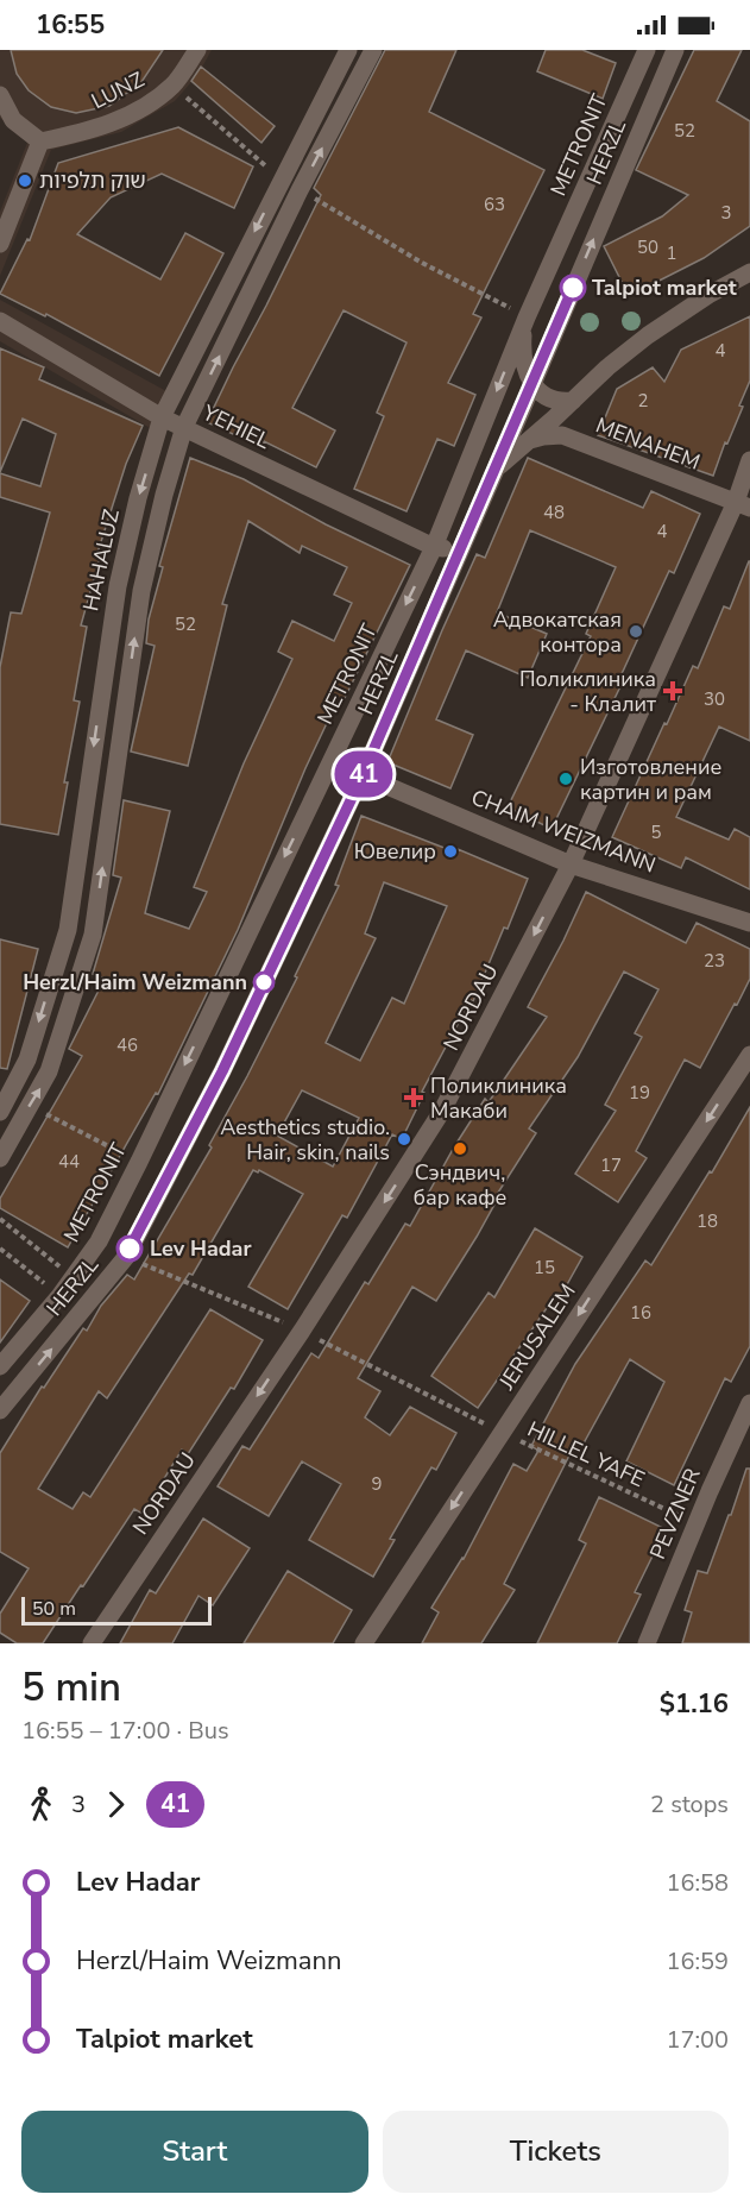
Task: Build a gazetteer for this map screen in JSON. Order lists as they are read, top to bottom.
{
  "streets": {
    "street": [
      "LUNZ",
      "METRONIT",
      "HERZL",
      "YEHIEL",
      "MENAHEM",
      "HAHALUZ",
      "CHAIM WEIZMANN",
      "NORDAU",
      "JERUSALEM",
      "PEVZNER"
    ],
    "path": ["HILLEL YAFE"]
  },
  "crossings": [
    ["METRONIT", "YEHIEL"],
    ["HERZL", "CHAIM WEIZMANN"],
    ["YEHIEL", "HAHALUZ"],
    ["MENAHEM", "NORDAU"],
    ["CHAIM WEIZMANN", "NORDAU"],
    ["JERUSALEM", "HILLEL YAFE"],
    ["HILLEL YAFE", "PEVZNER"]
  ],
  "one_way": ["HERZL", "NORDAU", "JERUSALEM"],
  "places": {
    "other": [
      "שוק תלפיות",
      "Talpiot market",
      "Адвокатская контора",
      "Изготовление картин и рам",
      "Ювелир",
      "Herzl/Haim Weizmann",
      "Aesthetics studio. Hair, skin, nails",
      "Сэндвич, бар кафе",
      "Lev Hadar"
    ],
    "health": ["Поликлиника - Клалит", "Поликлиника Макаби"]
  },
  "lines": ["bus line 41"],
  "house_numbers": [
    "52",
    "63",
    "3",
    "50",
    "1",
    "4",
    "2",
    "48",
    "4",
    "52",
    "30",
    "5",
    "23",
    "46",
    "19",
    "44",
    "17",
    "18",
    "15",
    "16",
    "9"
  ],
  "scale_bar": "50 m",
  "page": {
    "status": "16:55",
    "on_map": "41",
    "scale": "50 m",
    "heading": ["5 min", "16:55 – 17:00 · Bus", "$1.16"],
    "legs": ["3", "41", "2 stops"],
    "list": [
      {
        "name": "Lev Hadar",
        "value": "16:58"
      },
      {
        "name": "Herzl/Haim Weizmann",
        "value": "16:59"
      },
      {
        "name": "Talpiot market",
        "value": "17:00"
      }
    ],
    "buttons": ["Start", "Tickets"]
  }
}
